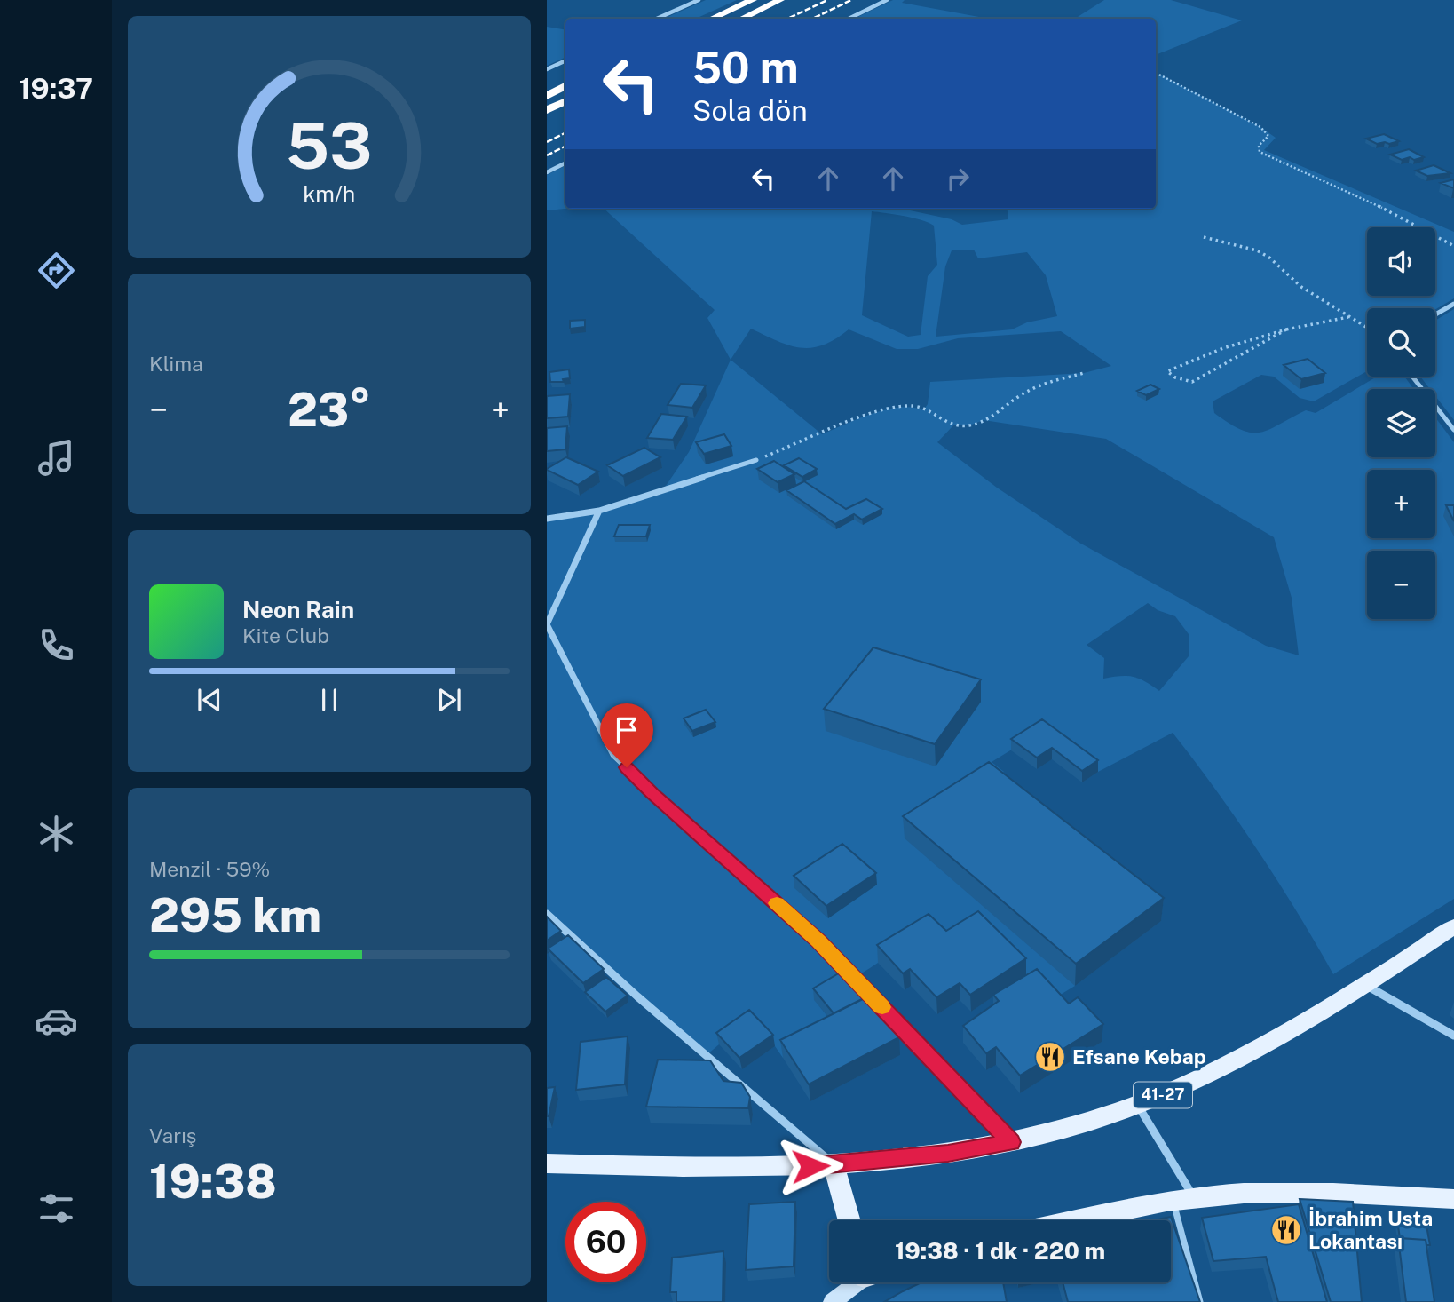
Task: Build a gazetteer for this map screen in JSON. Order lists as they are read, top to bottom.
{
  "streets": {
    "main road": ["41-27"]
  },
  "places": {
    "restaurant": ["Efsane Kebap", "İbrahim Usta Lokantası"]
  },
  "page": {
    "tabs": "19:37",
    "turn": ["50 m", "Sola dön"],
    "map_buttons": ["+", "−"],
    "tile": [
      "Klima",
      ["Menzil · 59%", "295 km"],
      ["Varış", "19:38"]
    ],
    "heat": ["−", "23°", "+"],
    "song": ["Neon Rain", "Kite Club"],
    "limit": "60",
    "trip": "19:38 · 1 dk · 220 m",
    "gauge": ["53", "km/h"]
  }
}
